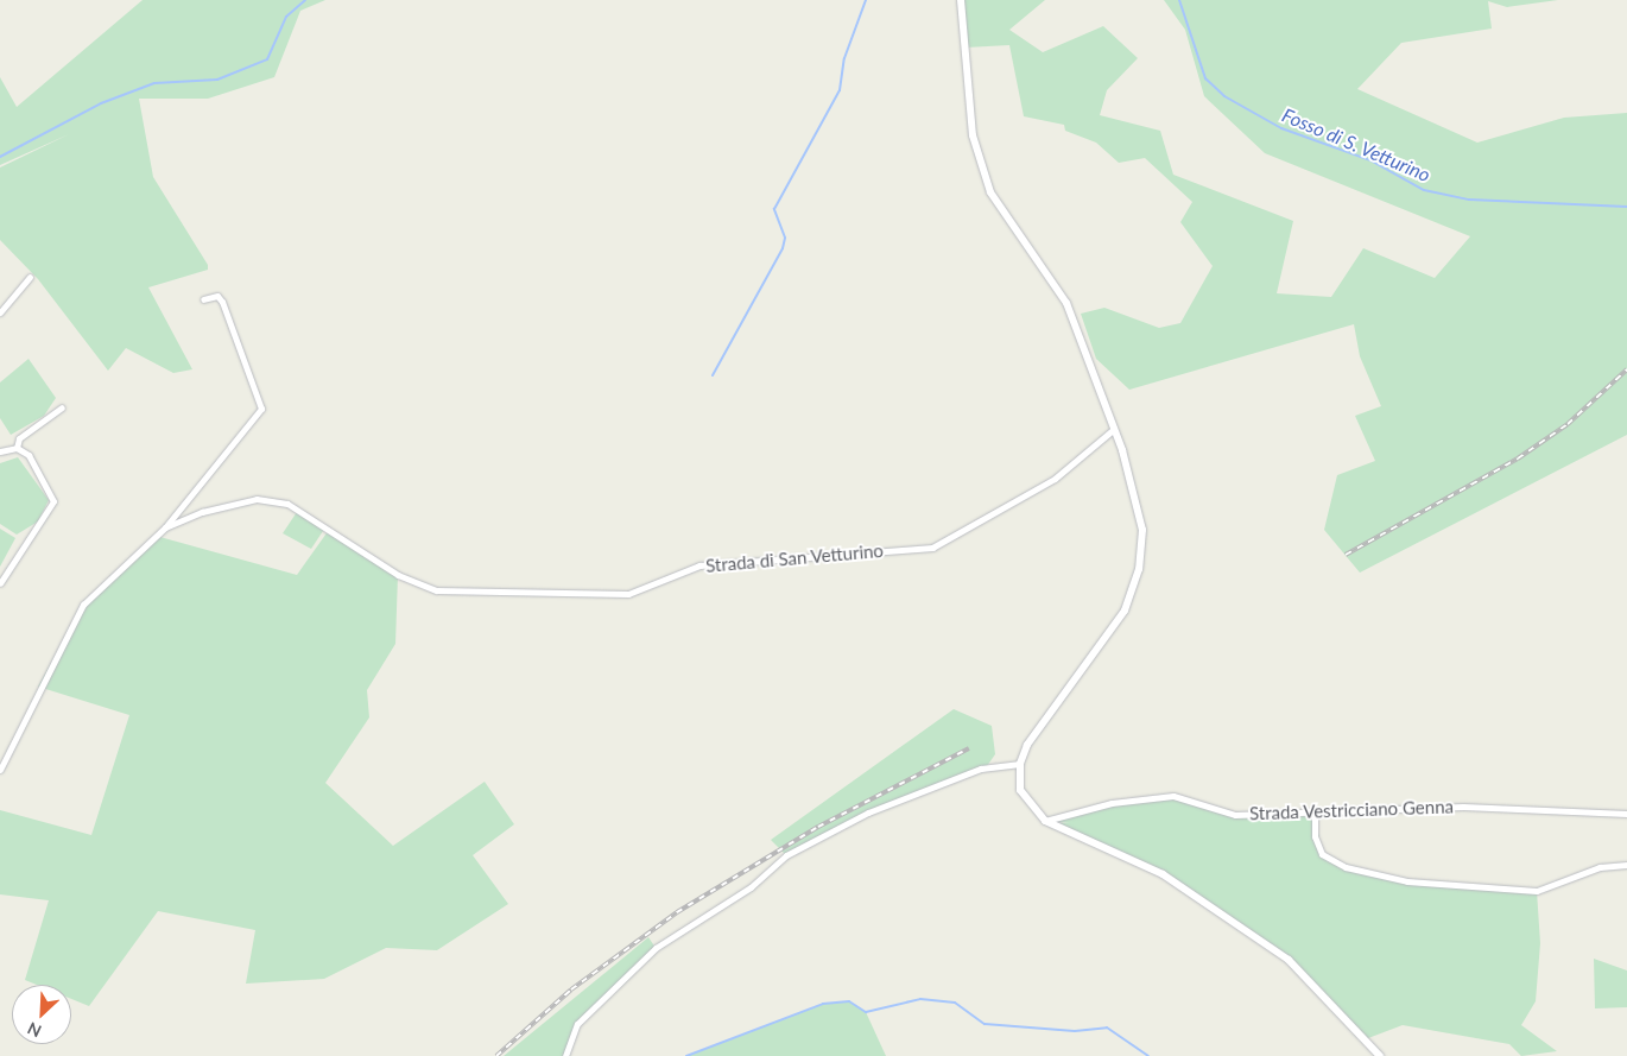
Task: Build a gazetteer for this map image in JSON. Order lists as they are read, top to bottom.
{
  "streets": {
    "street": ["Strada di San Vetturino", "Strada Vestricciano Genna"]
  },
  "water": ["Fosso di S. Vetturino"],
  "north": "bottom left"
}
